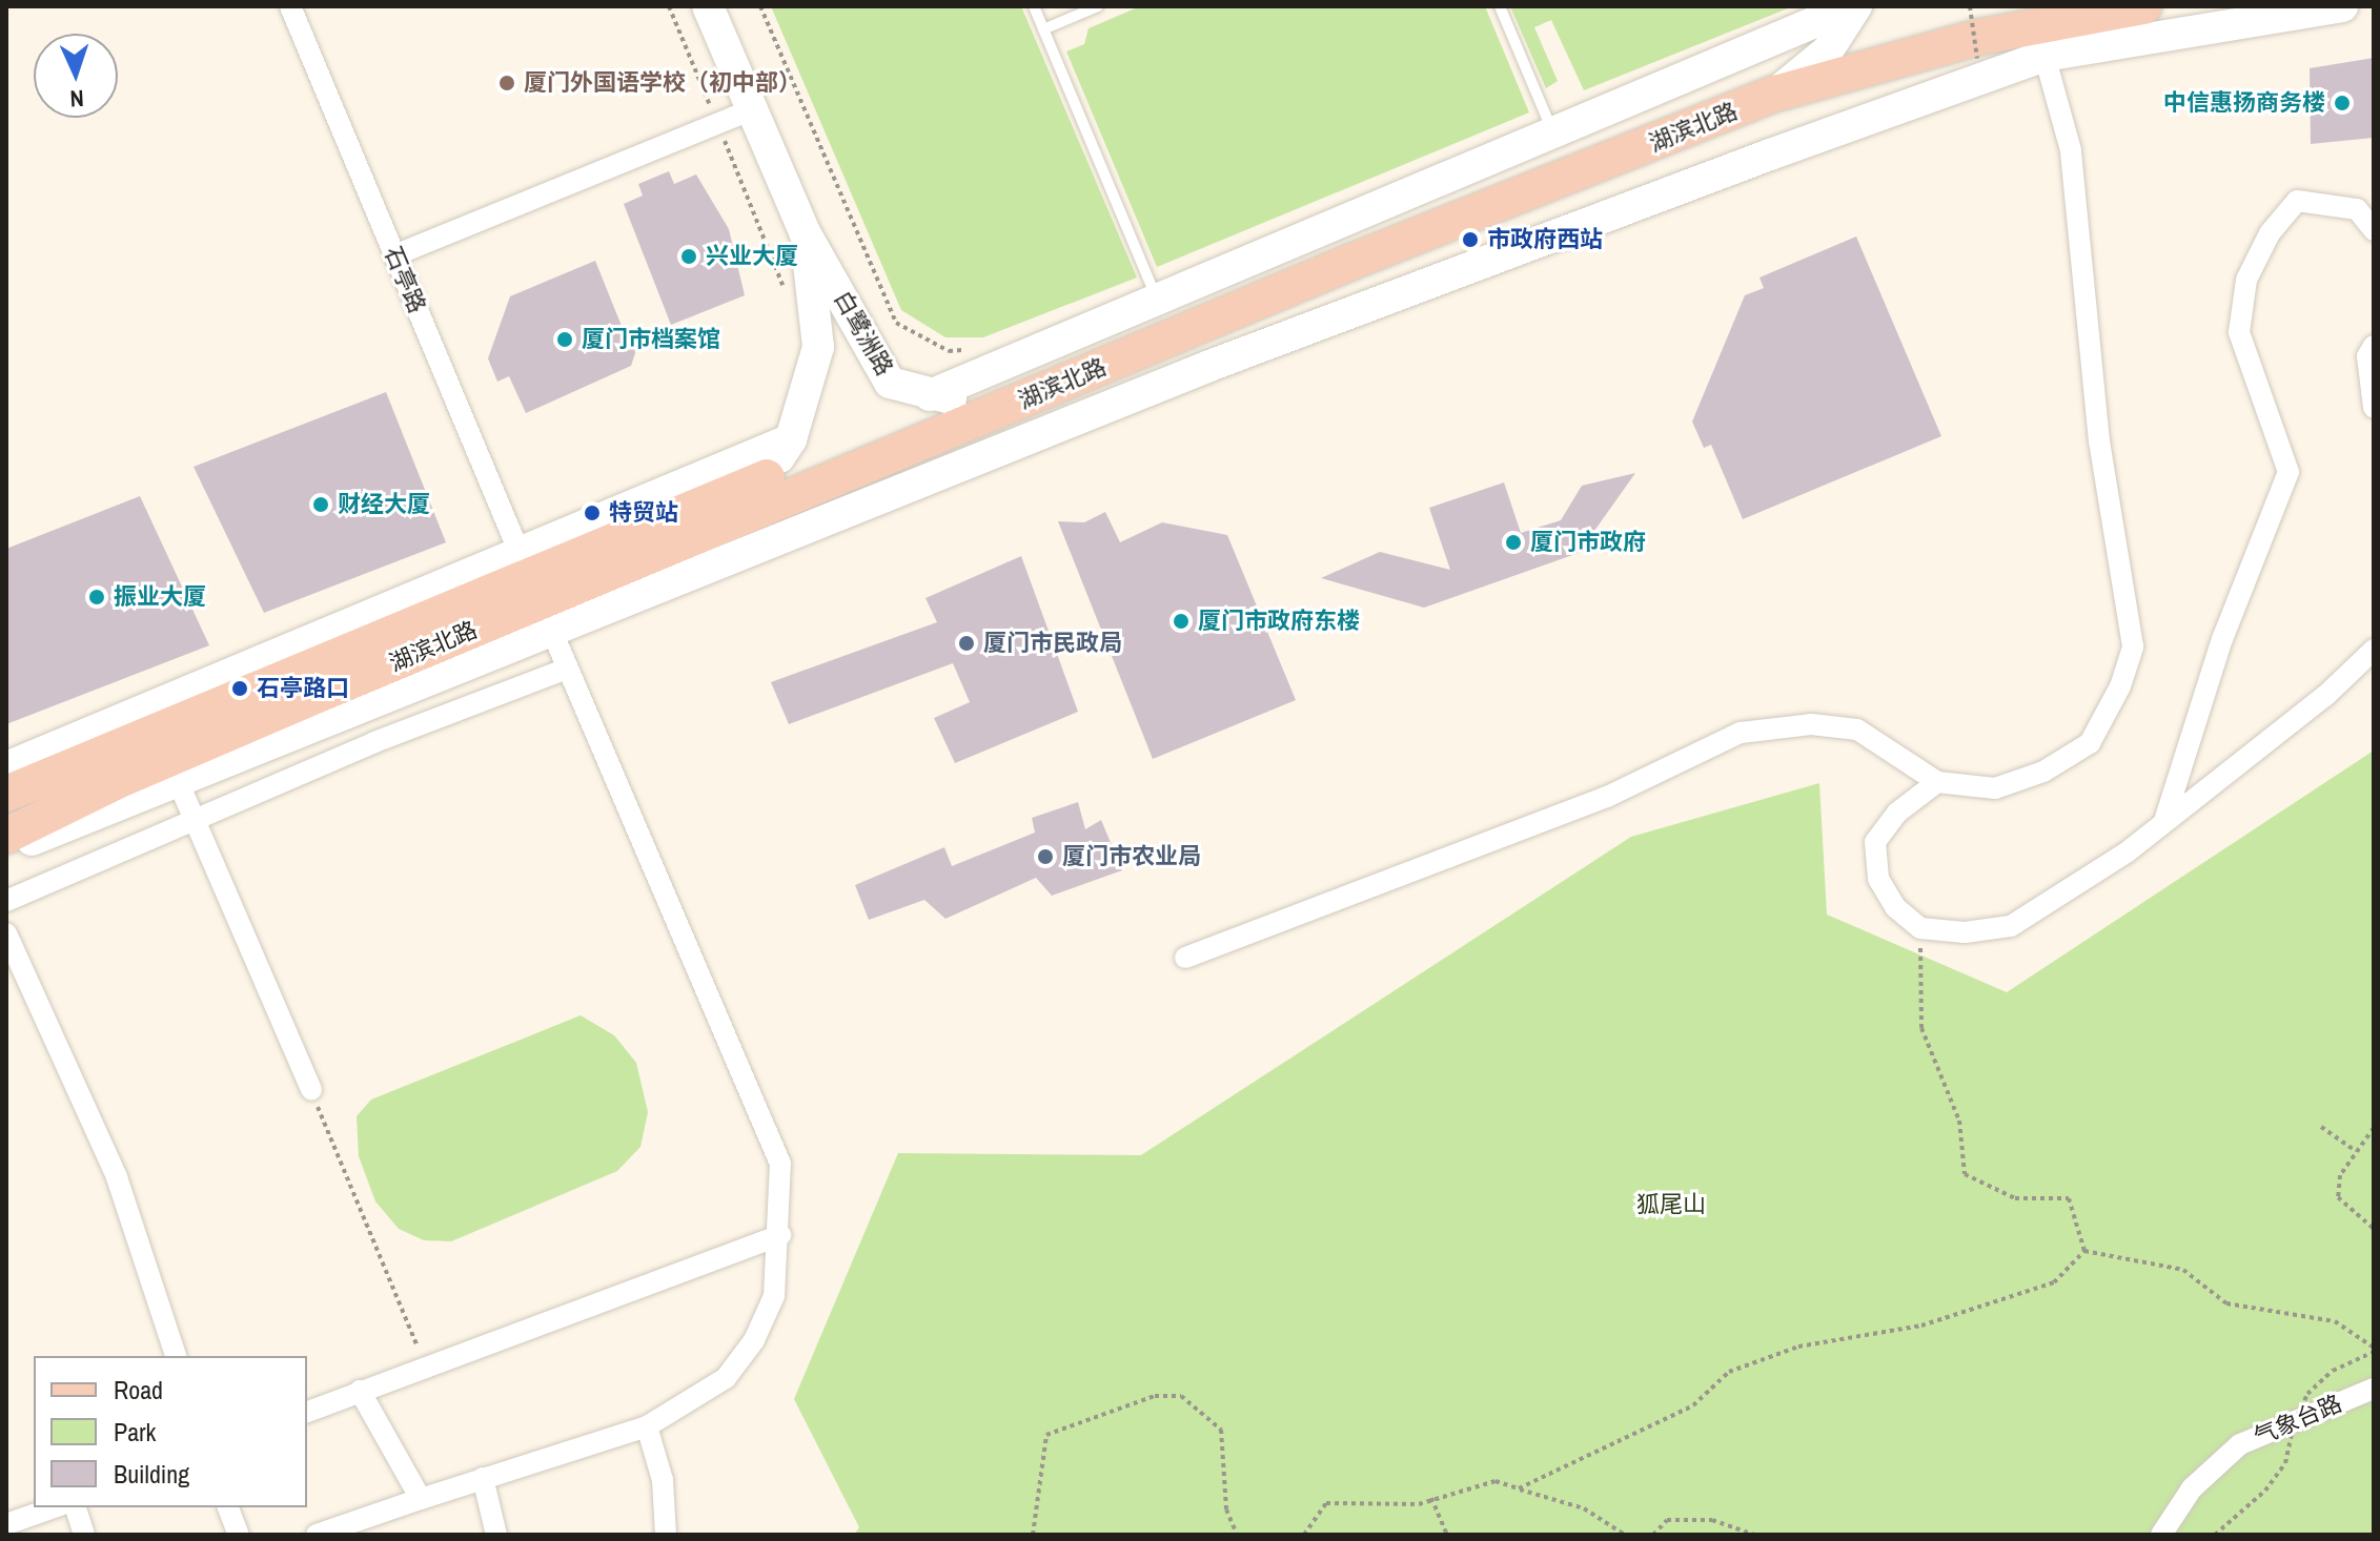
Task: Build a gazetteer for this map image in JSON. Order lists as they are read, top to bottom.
{
  "streets": {
    "main road": ["湖滨北路"],
    "street": ["石亭路", "白鹭洲路", "气象台路"]
  },
  "crossings": [
    ["湖滨北路", "白鹭洲路"]
  ],
  "parks": ["狐尾山"],
  "places": [
    "厦门外国语学校（初中部）",
    "中信惠扬商务楼",
    "市政府西站",
    "兴业大厦",
    "厦门市档案馆",
    "财经大厦",
    "特贸站",
    "厦门市政府",
    "振业大厦",
    "厦门市政府东楼",
    "厦门市民政局",
    "石亭路口",
    "厦门市农业局"
  ],
  "legend": ["Road", "Park", "Building"],
  "north": "bottom"
}
